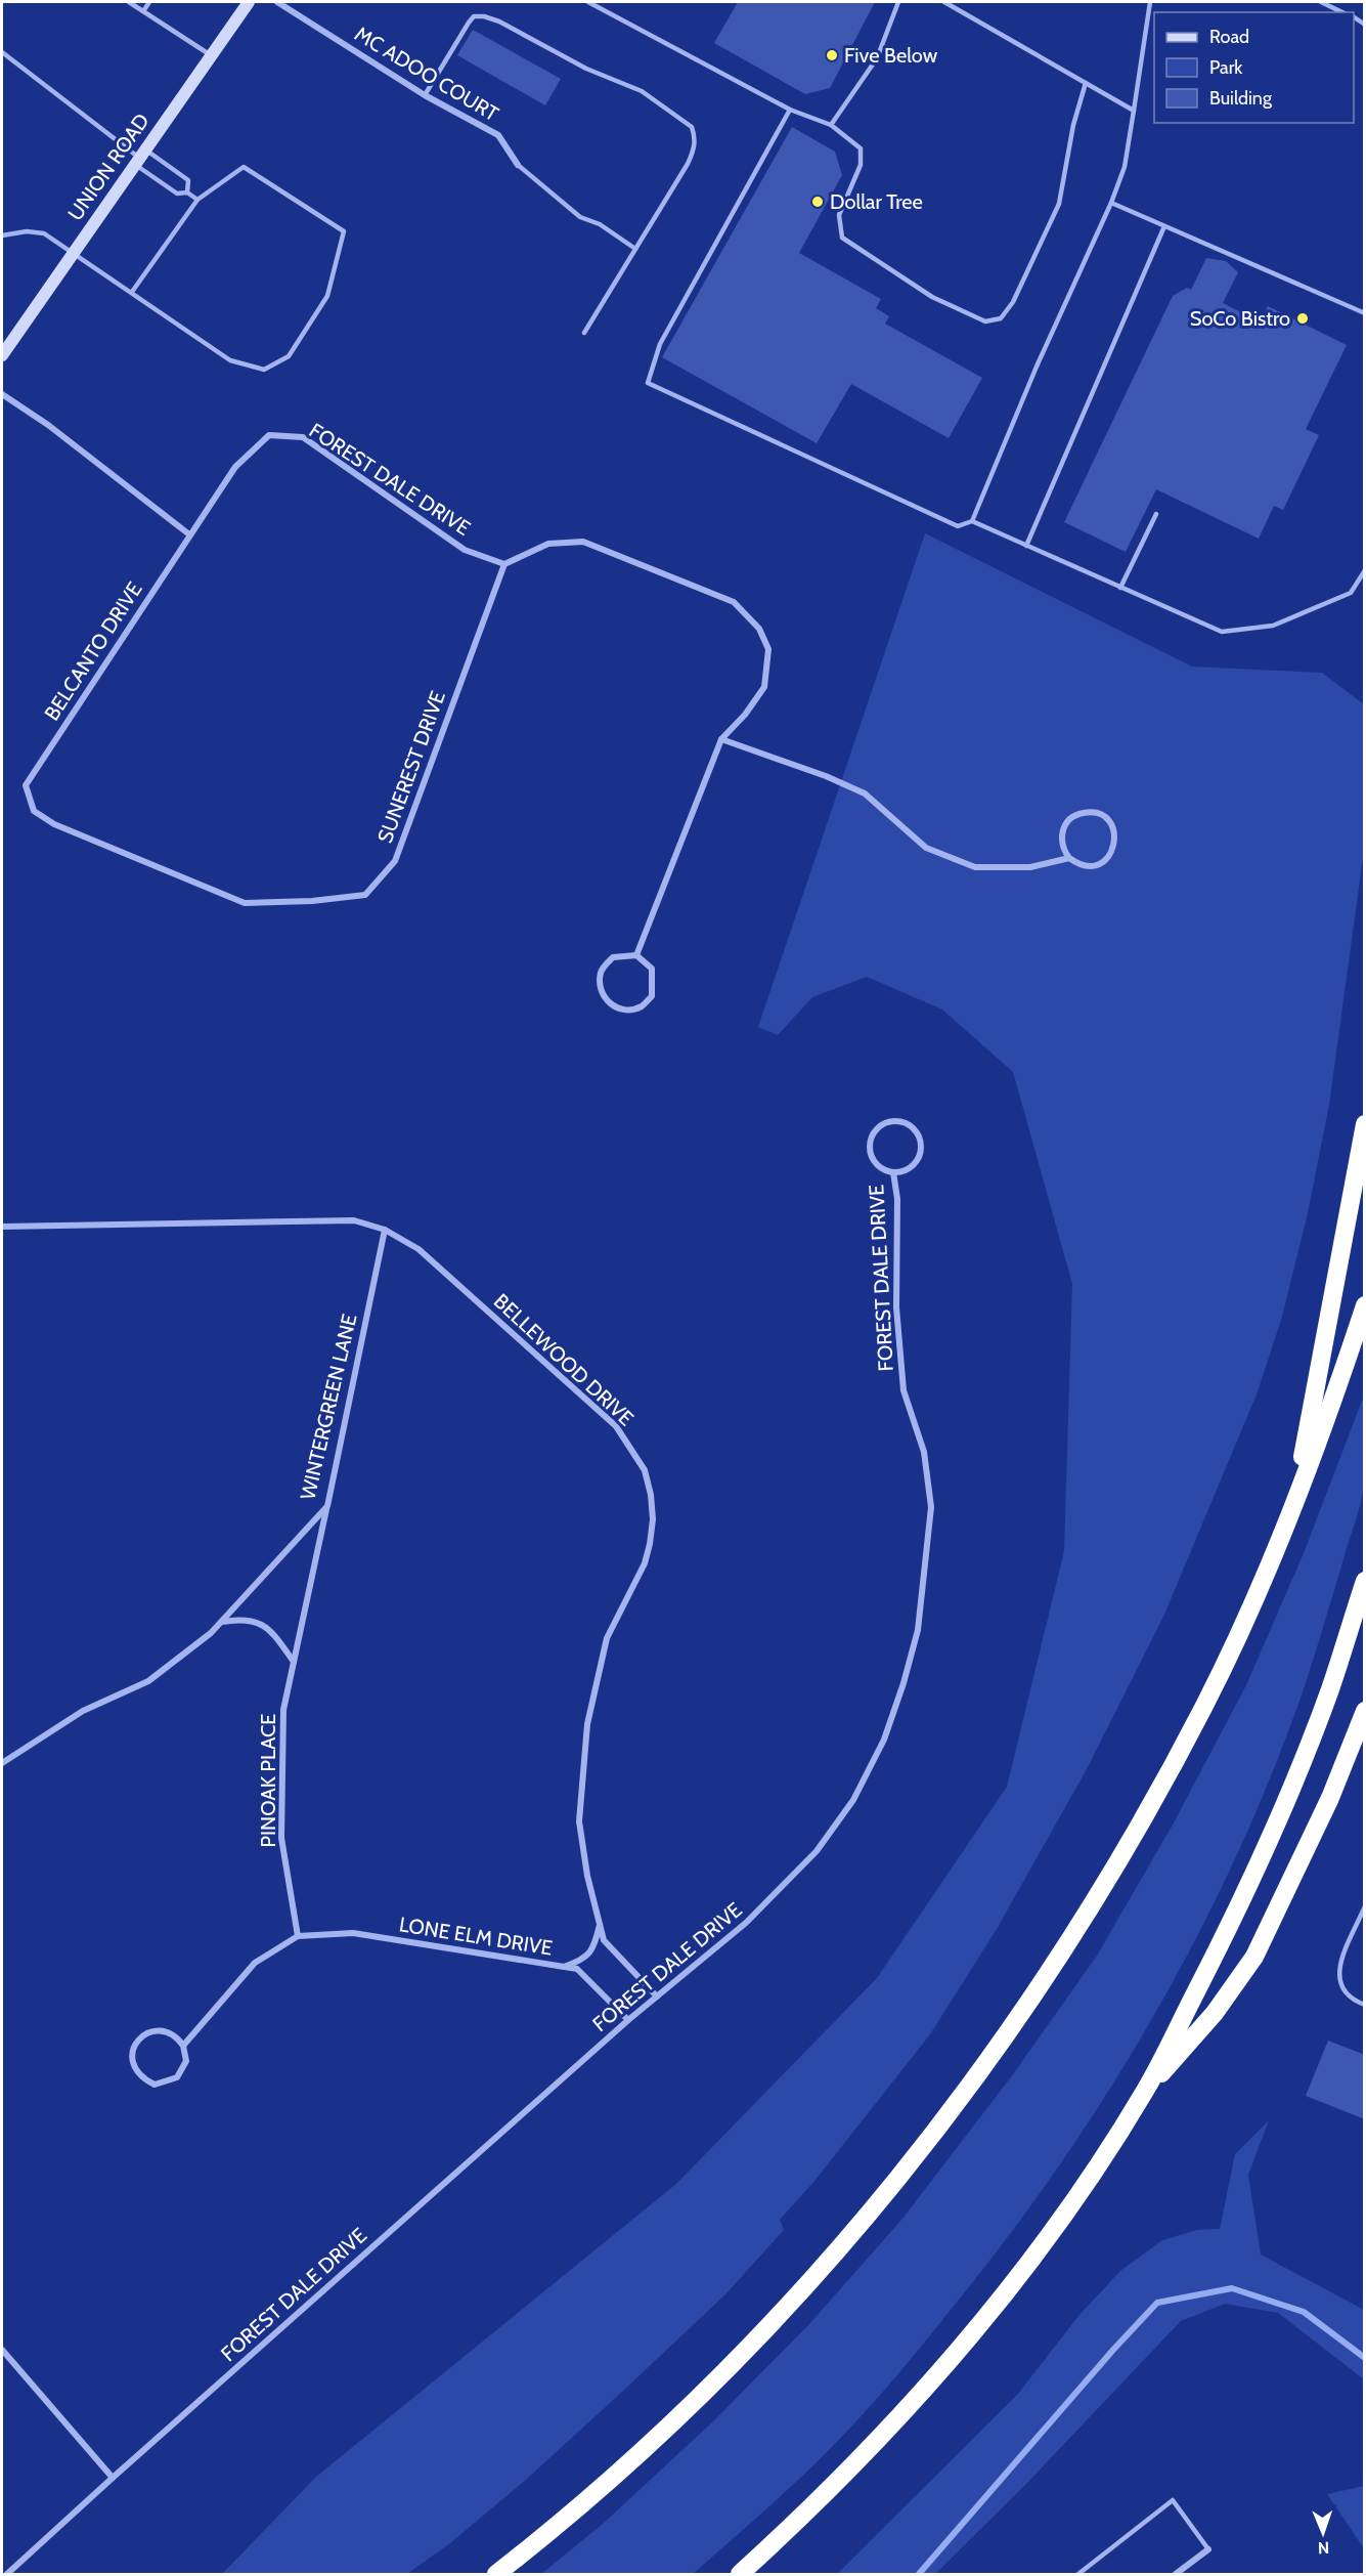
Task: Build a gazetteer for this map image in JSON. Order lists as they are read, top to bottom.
{
  "streets": {
    "main road": ["UNION ROAD"],
    "street": [
      "MC ADOO COURT",
      "FOREST DALE DRIVE",
      "BELCANTO DRIVE",
      "SUNEREST DRIVE",
      "BELLEWOOD DRIVE",
      "WINTERGREEN LANE",
      "PINOAK PLACE",
      "LONE ELM DRIVE"
    ]
  },
  "crossings": [
    ["FOREST DALE DRIVE", "BELCANTO DRIVE"],
    ["FOREST DALE DRIVE", "SUNEREST DRIVE"],
    ["FOREST DALE DRIVE", "BELLEWOOD DRIVE"],
    ["FOREST DALE DRIVE", "LONE ELM DRIVE"],
    ["BELCANTO DRIVE", "SUNEREST DRIVE"],
    ["BELLEWOOD DRIVE", "WINTERGREEN LANE"],
    ["WINTERGREEN LANE", "PINOAK PLACE"],
    ["PINOAK PLACE", "LONE ELM DRIVE"]
  ],
  "places": ["Five Below", "Dollar Tree", "SoCo Bistro"],
  "legend": ["Road", "Park", "Building"],
  "north": "bottom"
}
